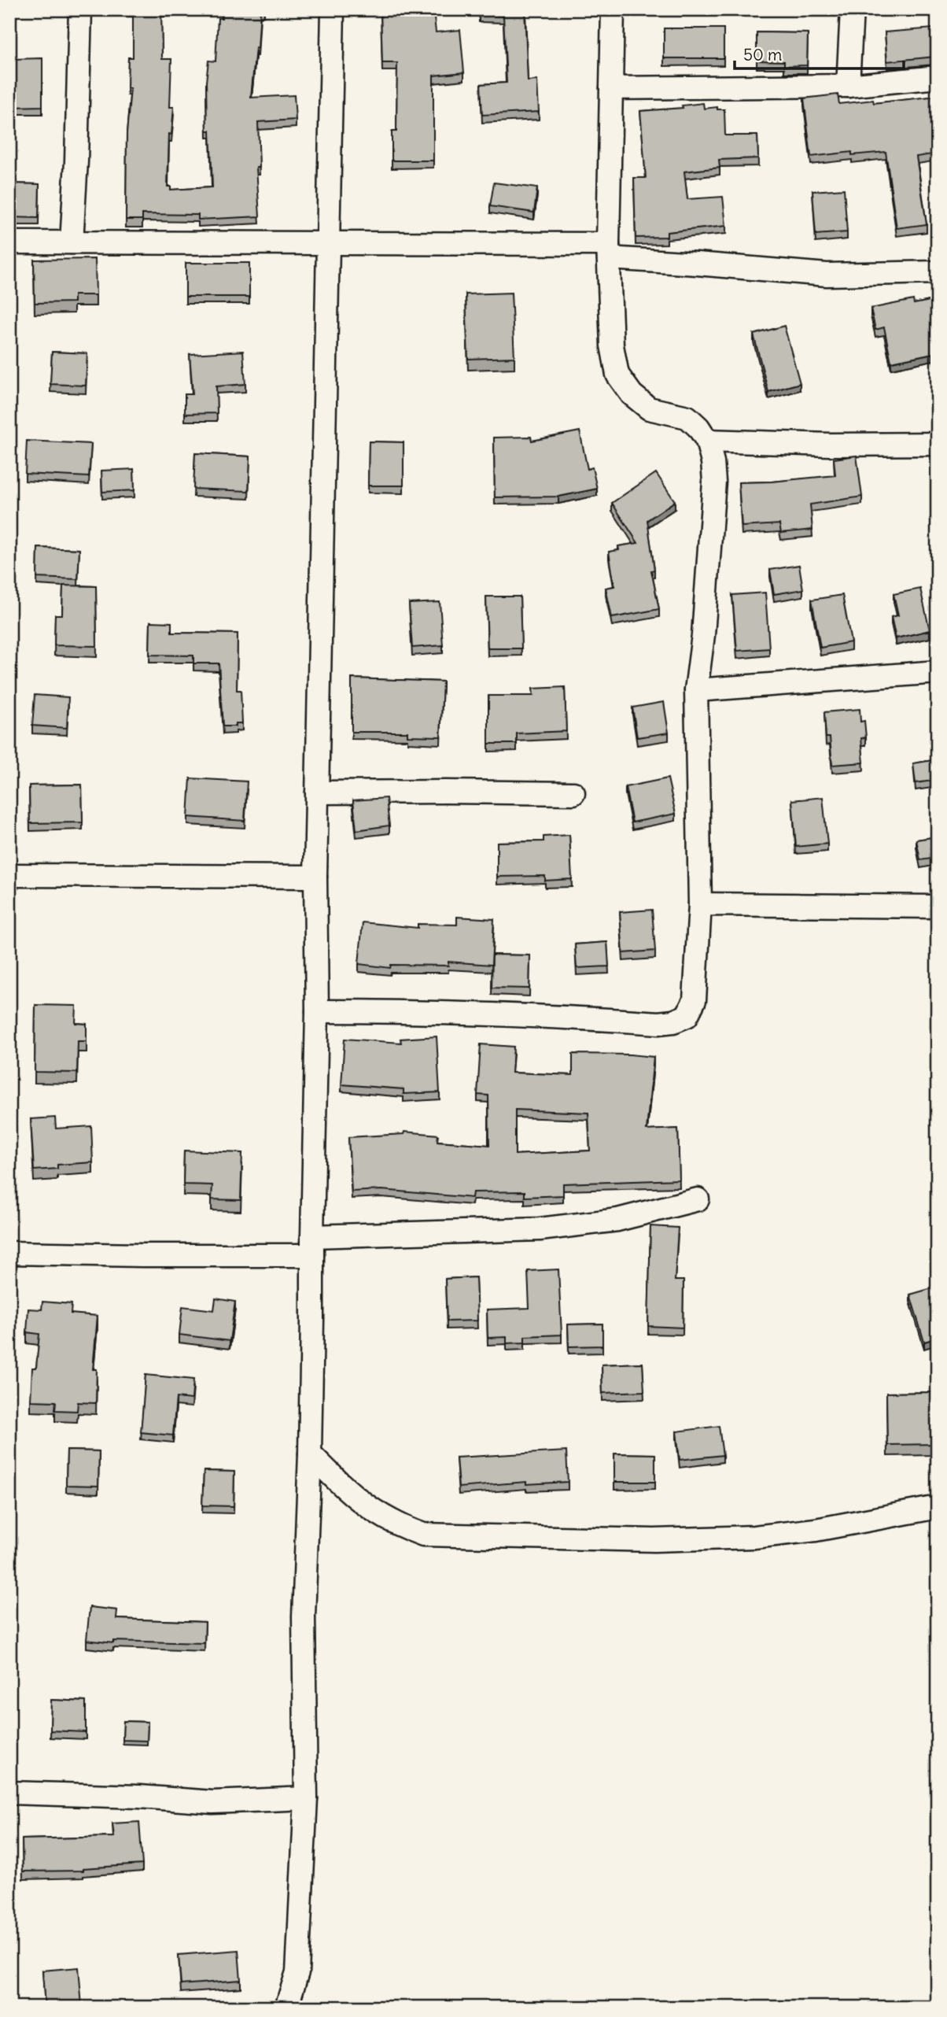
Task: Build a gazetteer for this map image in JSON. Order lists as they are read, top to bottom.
{
  "scale_bar": "50 m"
}
